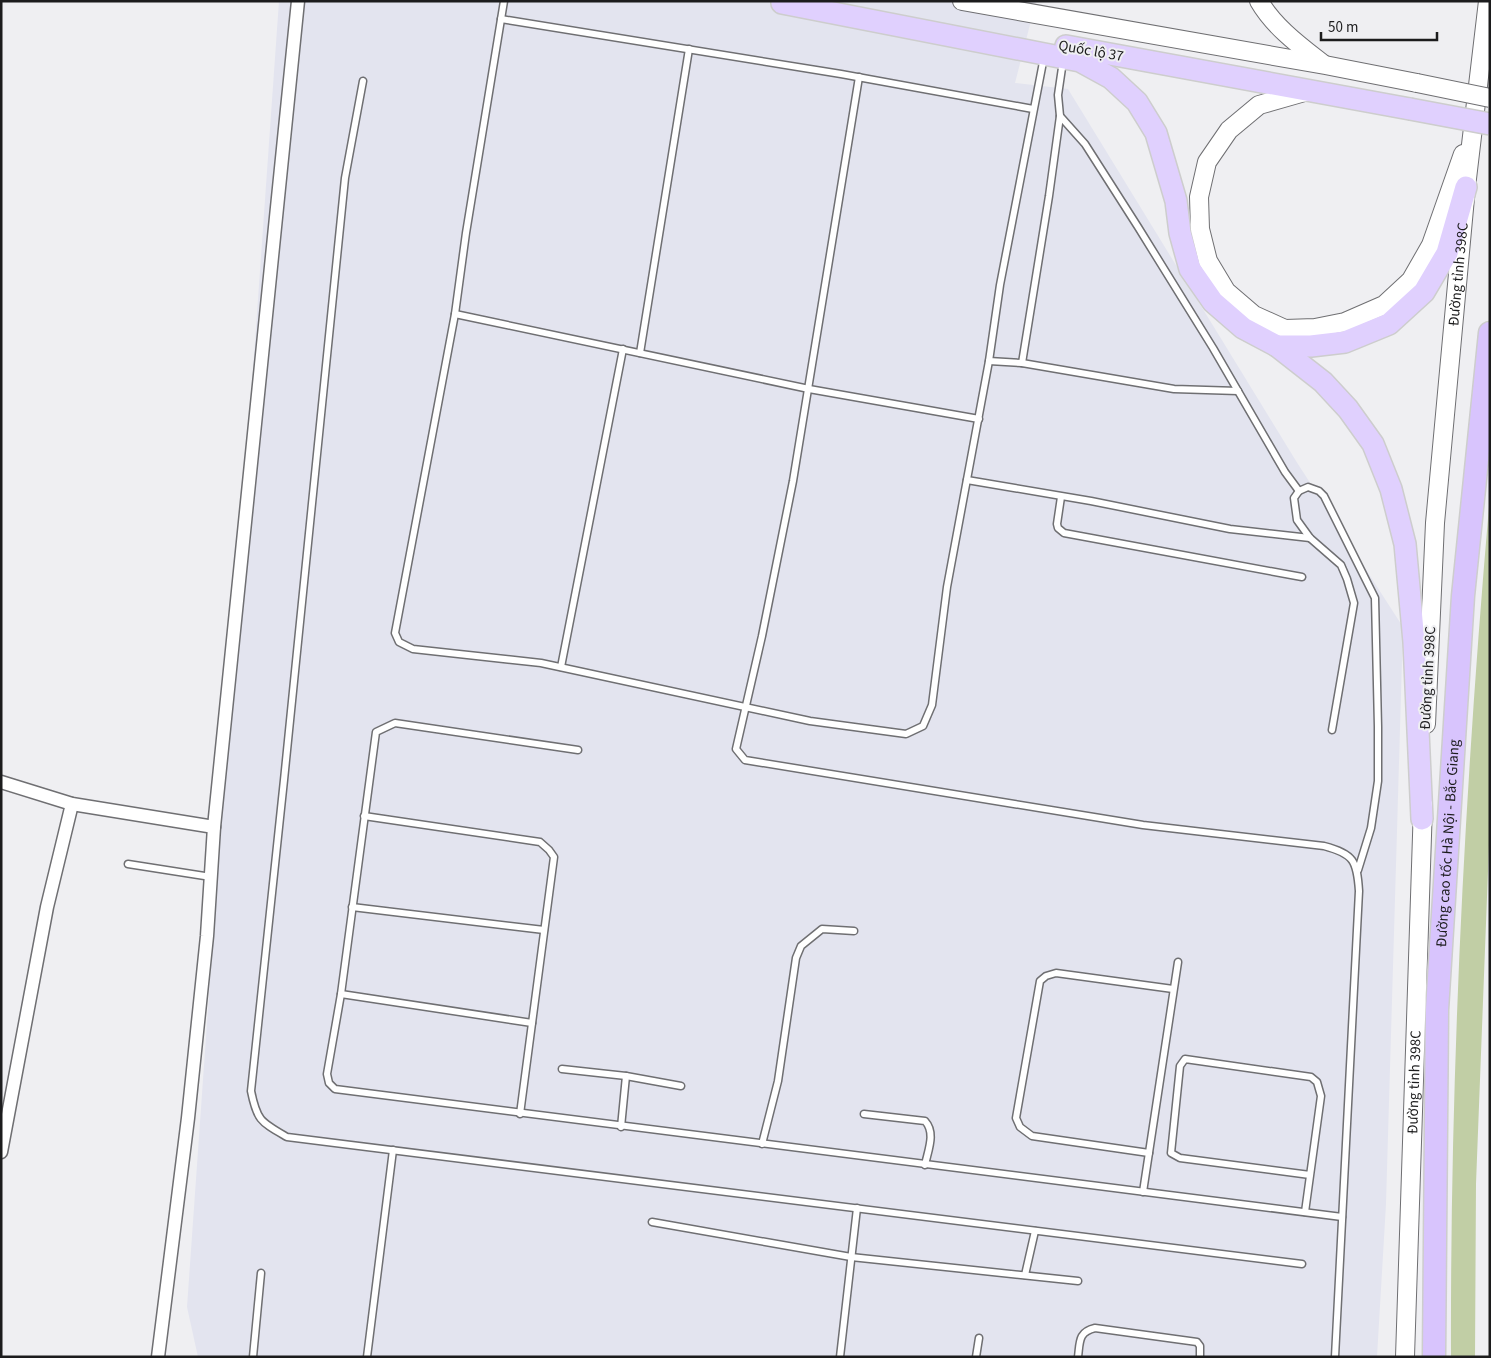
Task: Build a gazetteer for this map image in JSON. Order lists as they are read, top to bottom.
{
  "streets": {
    "highway": ["Quốc lộ 37", "Đường cao tốc Hà Nội - Bắc Giang"],
    "main road": ["Đường tỉnh 398C"]
  },
  "crossings": [
    ["Quốc lộ 37", "Đường tỉnh 398C"]
  ],
  "scale_bar": "50 m"
}
